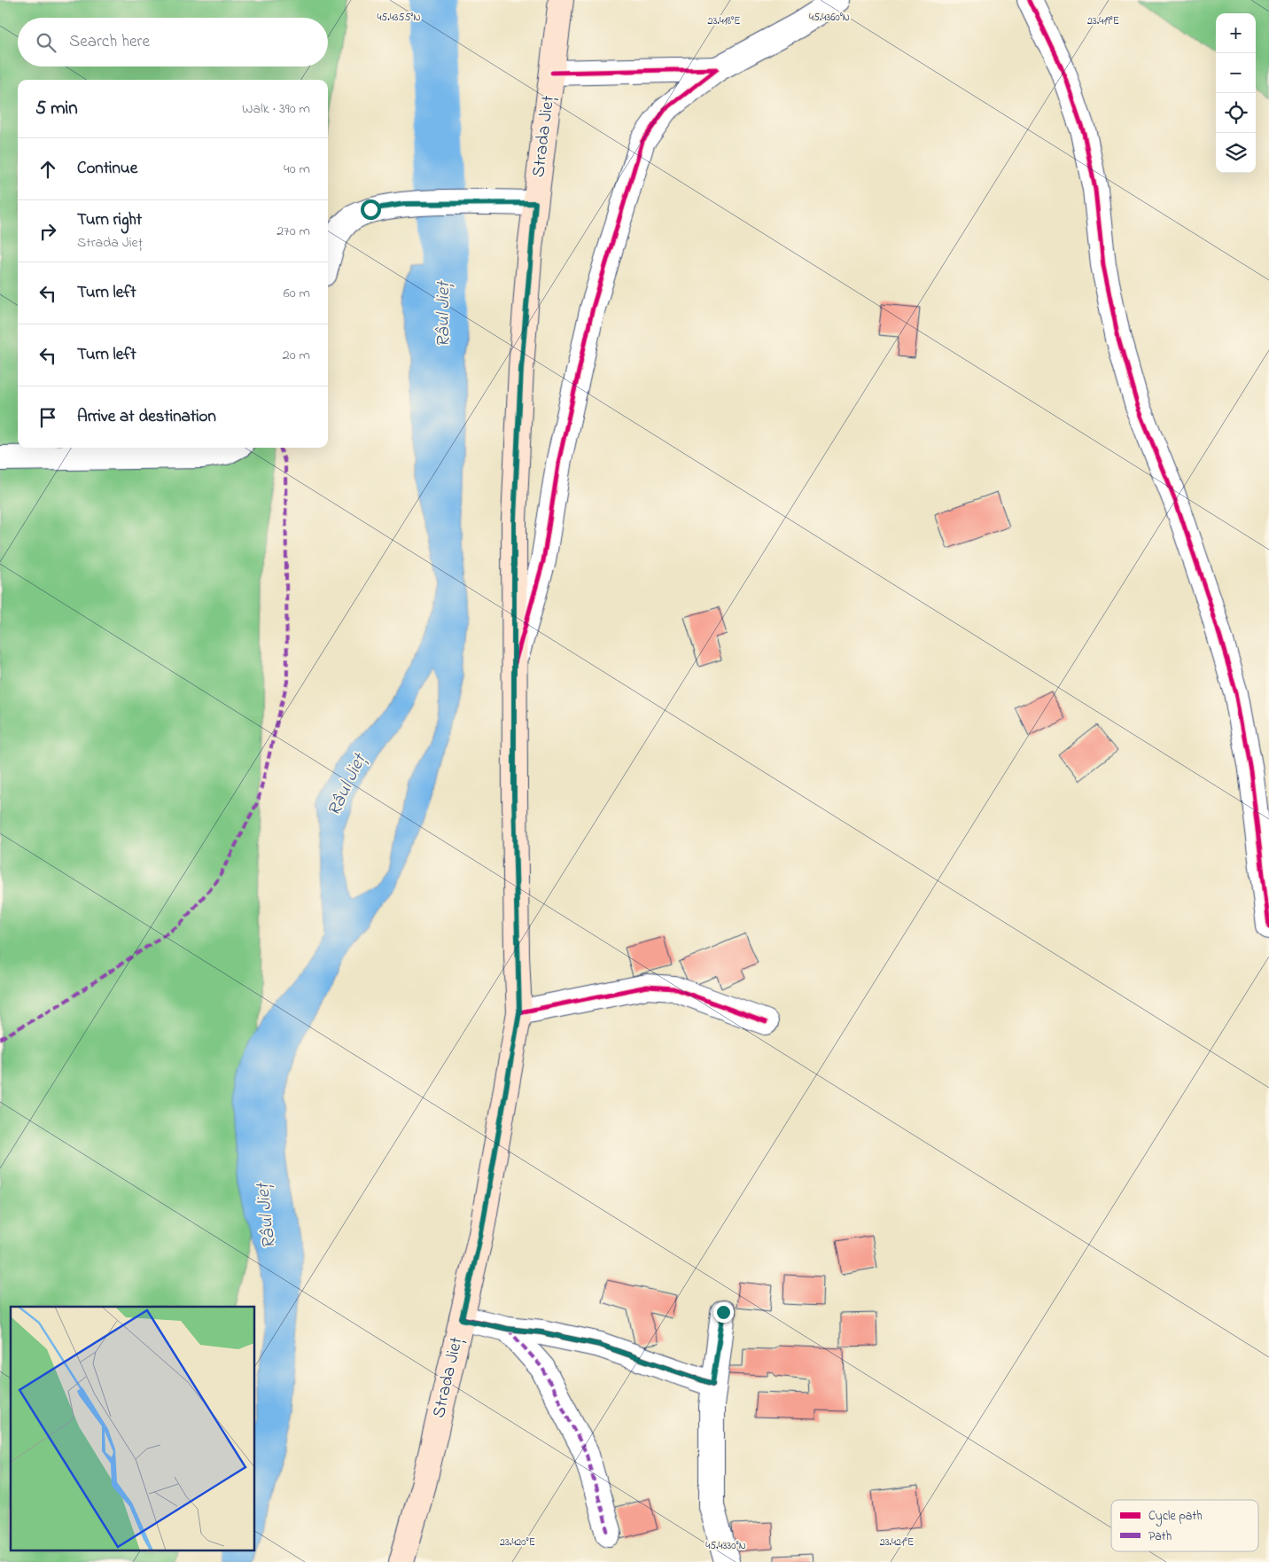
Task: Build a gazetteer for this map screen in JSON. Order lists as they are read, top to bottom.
{
  "streets": {
    "main road": ["Strada Jieț"]
  },
  "water": ["Râul Jieț"],
  "legend": ["Cycle path", "Path"],
  "page": {
    "map_buttons": ["+", "−"],
    "search": "Search here",
    "heading": ["5 min", "Walk · 390 m"],
    "list": [
      ["Continue", "40 m"],
      ["Turn right", "Strada Jieț", "270 m"],
      ["Turn left", "60 m"],
      ["Turn left", "20 m"],
      "Arrive at destination"
    ]
  },
  "coordinates": [
    "45.4355°N",
    "45.4360°N",
    "23.418°E",
    "23.419°E",
    "23.420°E",
    "23.421°E",
    "45.4330°N"
  ]
}
